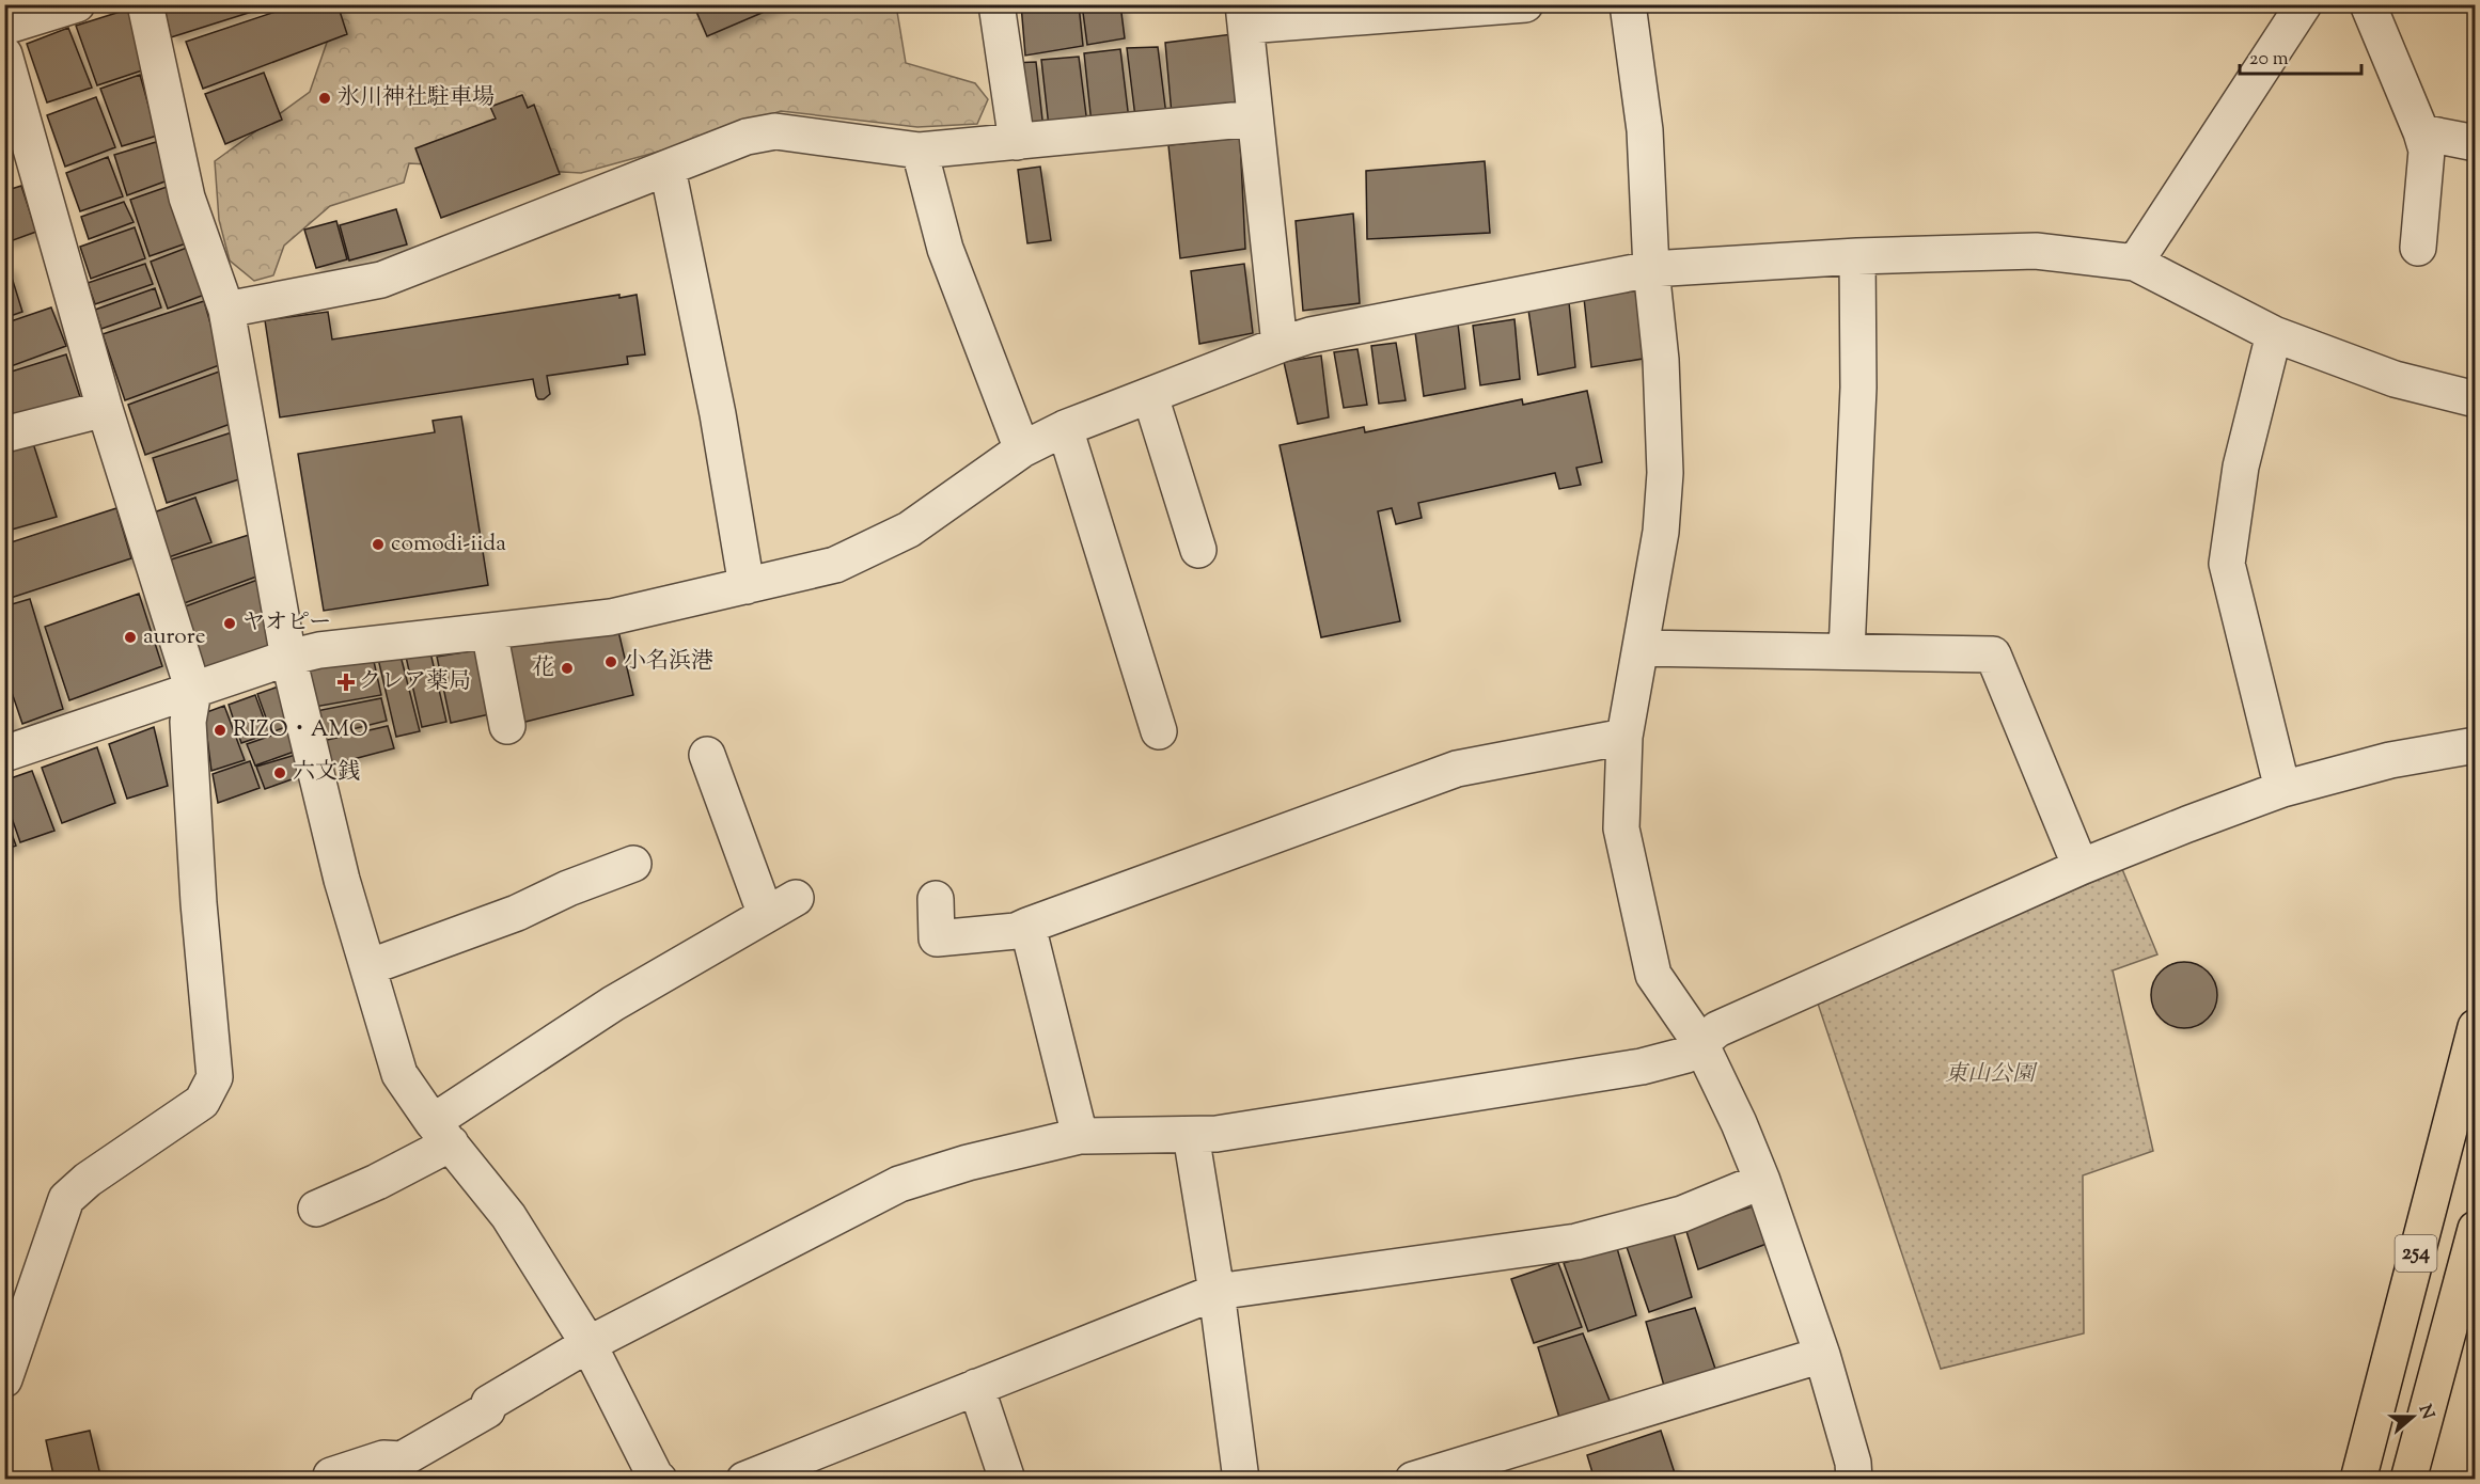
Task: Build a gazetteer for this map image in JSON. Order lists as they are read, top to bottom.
{
  "streets": {
    "highway": ["254"]
  },
  "parks": ["東山公園"],
  "places": {
    "other": [
      "氷川神社駐車場",
      "comodi-iida",
      "ヤオピー",
      "aurore",
      "小名浜港",
      "花",
      "RIZO・AMO",
      "六文銭"
    ],
    "health": ["クレア薬局"]
  },
  "scale_bar": "20 m",
  "north": "right"
}
